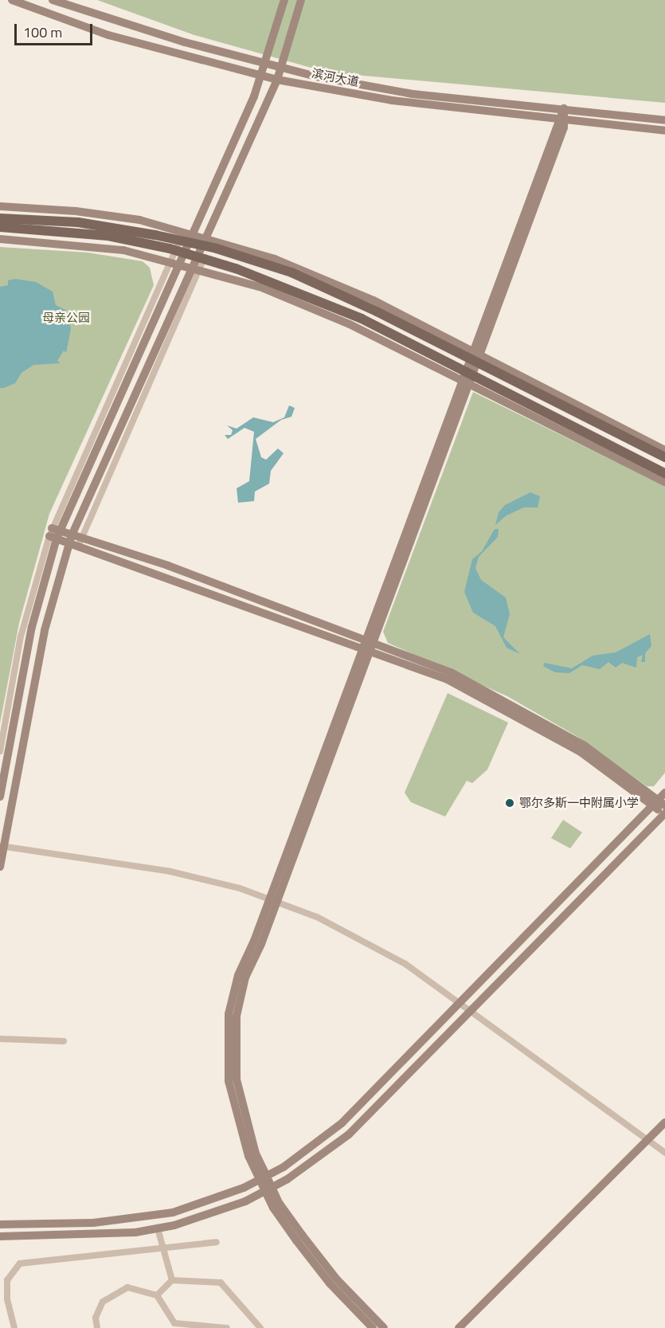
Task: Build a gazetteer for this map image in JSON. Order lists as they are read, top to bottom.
{
  "streets": {
    "street": ["滨河大道"]
  },
  "parks": ["母亲公园"],
  "places": ["鄂尔多斯一中附属小学"],
  "scale_bar": "100 m"
}
